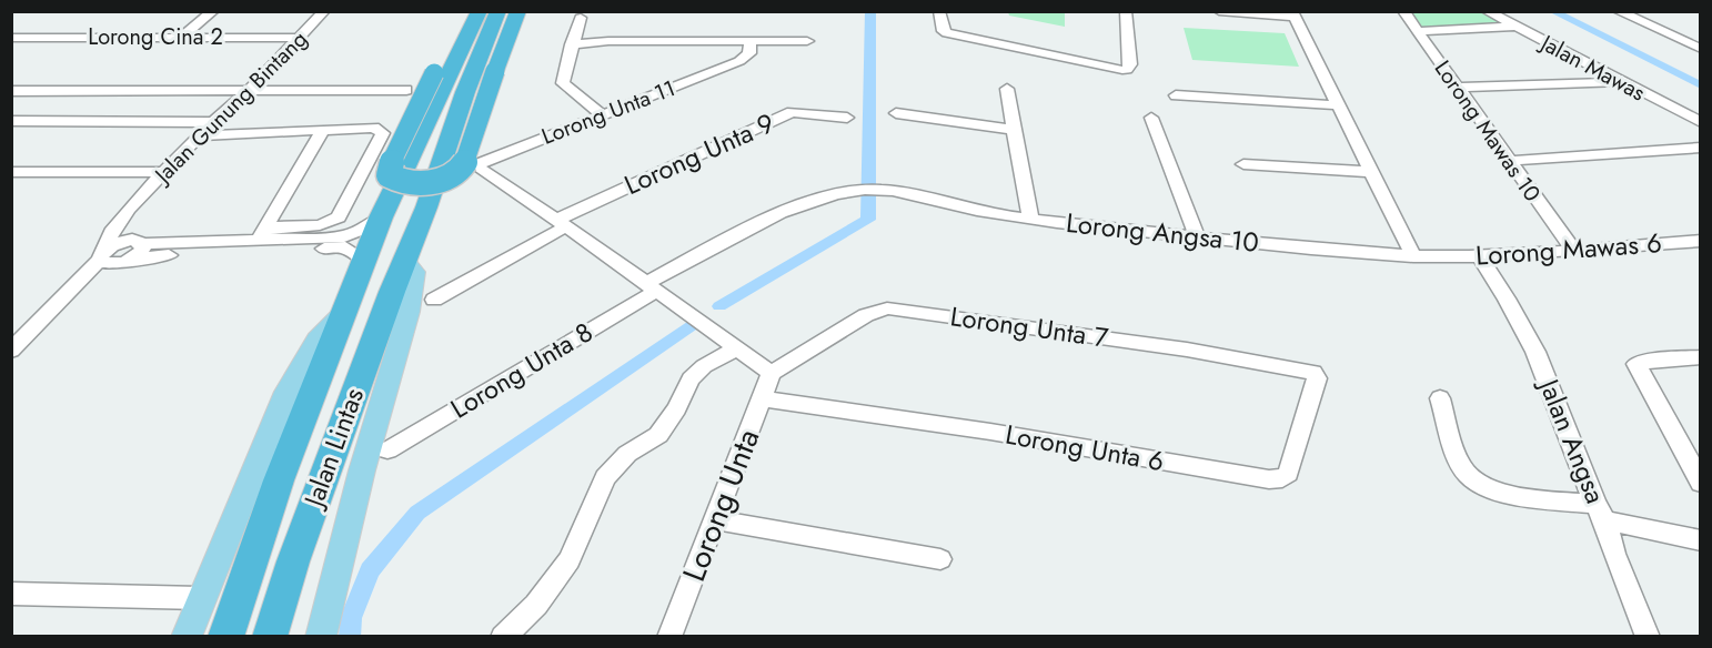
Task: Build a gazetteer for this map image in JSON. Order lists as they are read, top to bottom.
{
  "streets": {
    "highway": ["Jalan Lintas"],
    "street": [
      "Lorong Cina 2",
      "Jalan Mawas",
      "Jalan Gunung Bintang",
      "Lorong Unta 11",
      "Lorong Mawas 10",
      "Lorong Unta 9",
      "Lorong Angsa 10",
      "Lorong Mawas 6",
      "Lorong Unta 7",
      "Lorong Unta 8",
      "Jalan Angsa",
      "Lorong Unta 6",
      "Lorong Unta"
    ]
  },
  "crossings": [
    ["Lorong Cina 2", "Jalan Gunung Bintang"],
    ["Lorong Mawas 10", "Lorong Mawas 6"],
    ["Lorong Angsa 10", "Lorong Mawas 6"],
    ["Lorong Angsa 10", "Lorong Unta 8"],
    ["Lorong Mawas 6", "Jalan Angsa"],
    ["Lorong Unta 7", "Lorong Unta 6"],
    ["Lorong Unta 7", "Lorong Unta"],
    ["Lorong Unta 6", "Lorong Unta"]
  ]
}
